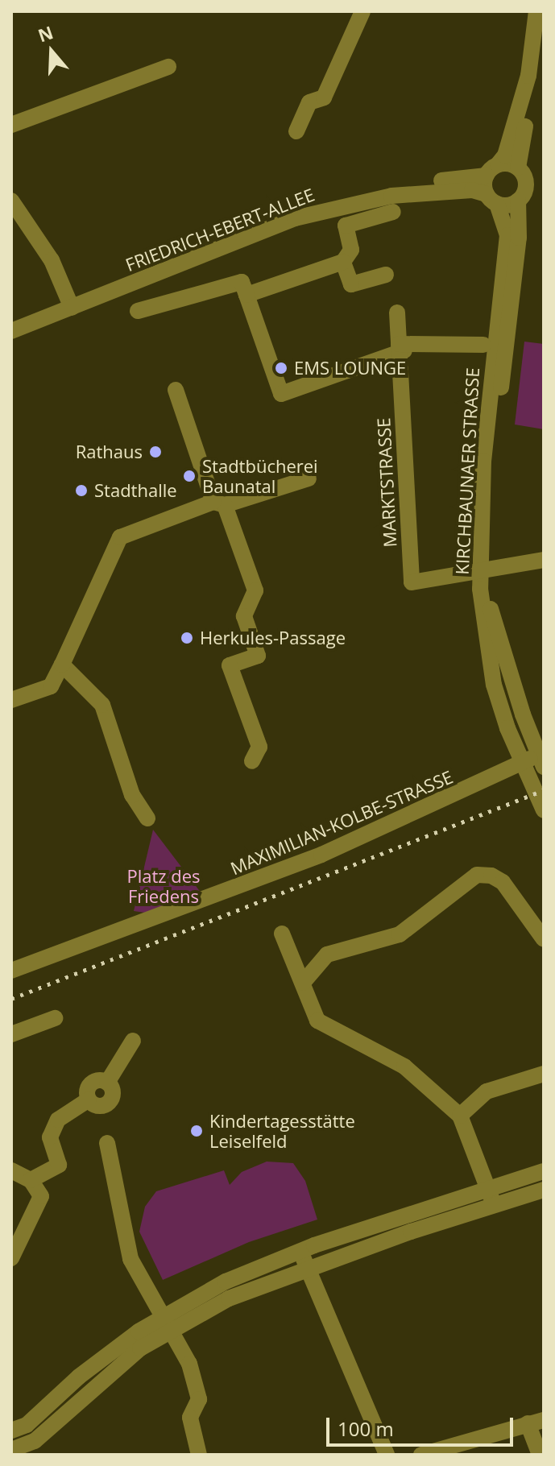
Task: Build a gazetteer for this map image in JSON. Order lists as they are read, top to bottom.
{
  "streets": {
    "street": [
      "FRIEDRICH-EBERT-ALLEE",
      "KIRCHBAUNAER STRASSE",
      "MARKTSTRASSE",
      "MAXIMILIAN-KOLBE-STRASSE"
    ]
  },
  "crossings": [
    ["FRIEDRICH-EBERT-ALLEE", "KIRCHBAUNAER STRASSE"],
    ["KIRCHBAUNAER STRASSE", "MARKTSTRASSE"],
    ["KIRCHBAUNAER STRASSE", "MAXIMILIAN-KOLBE-STRASSE"]
  ],
  "parks": ["Platz des Friedens"],
  "places": [
    "EMS LOUNGE",
    "Rathaus",
    "Stadtbücherei Baunatal",
    "Stadthalle",
    "Herkules-Passage",
    "Kindertagesstätte Leiselfeld"
  ],
  "scale_bar": "100 m",
  "north": "top"
}
